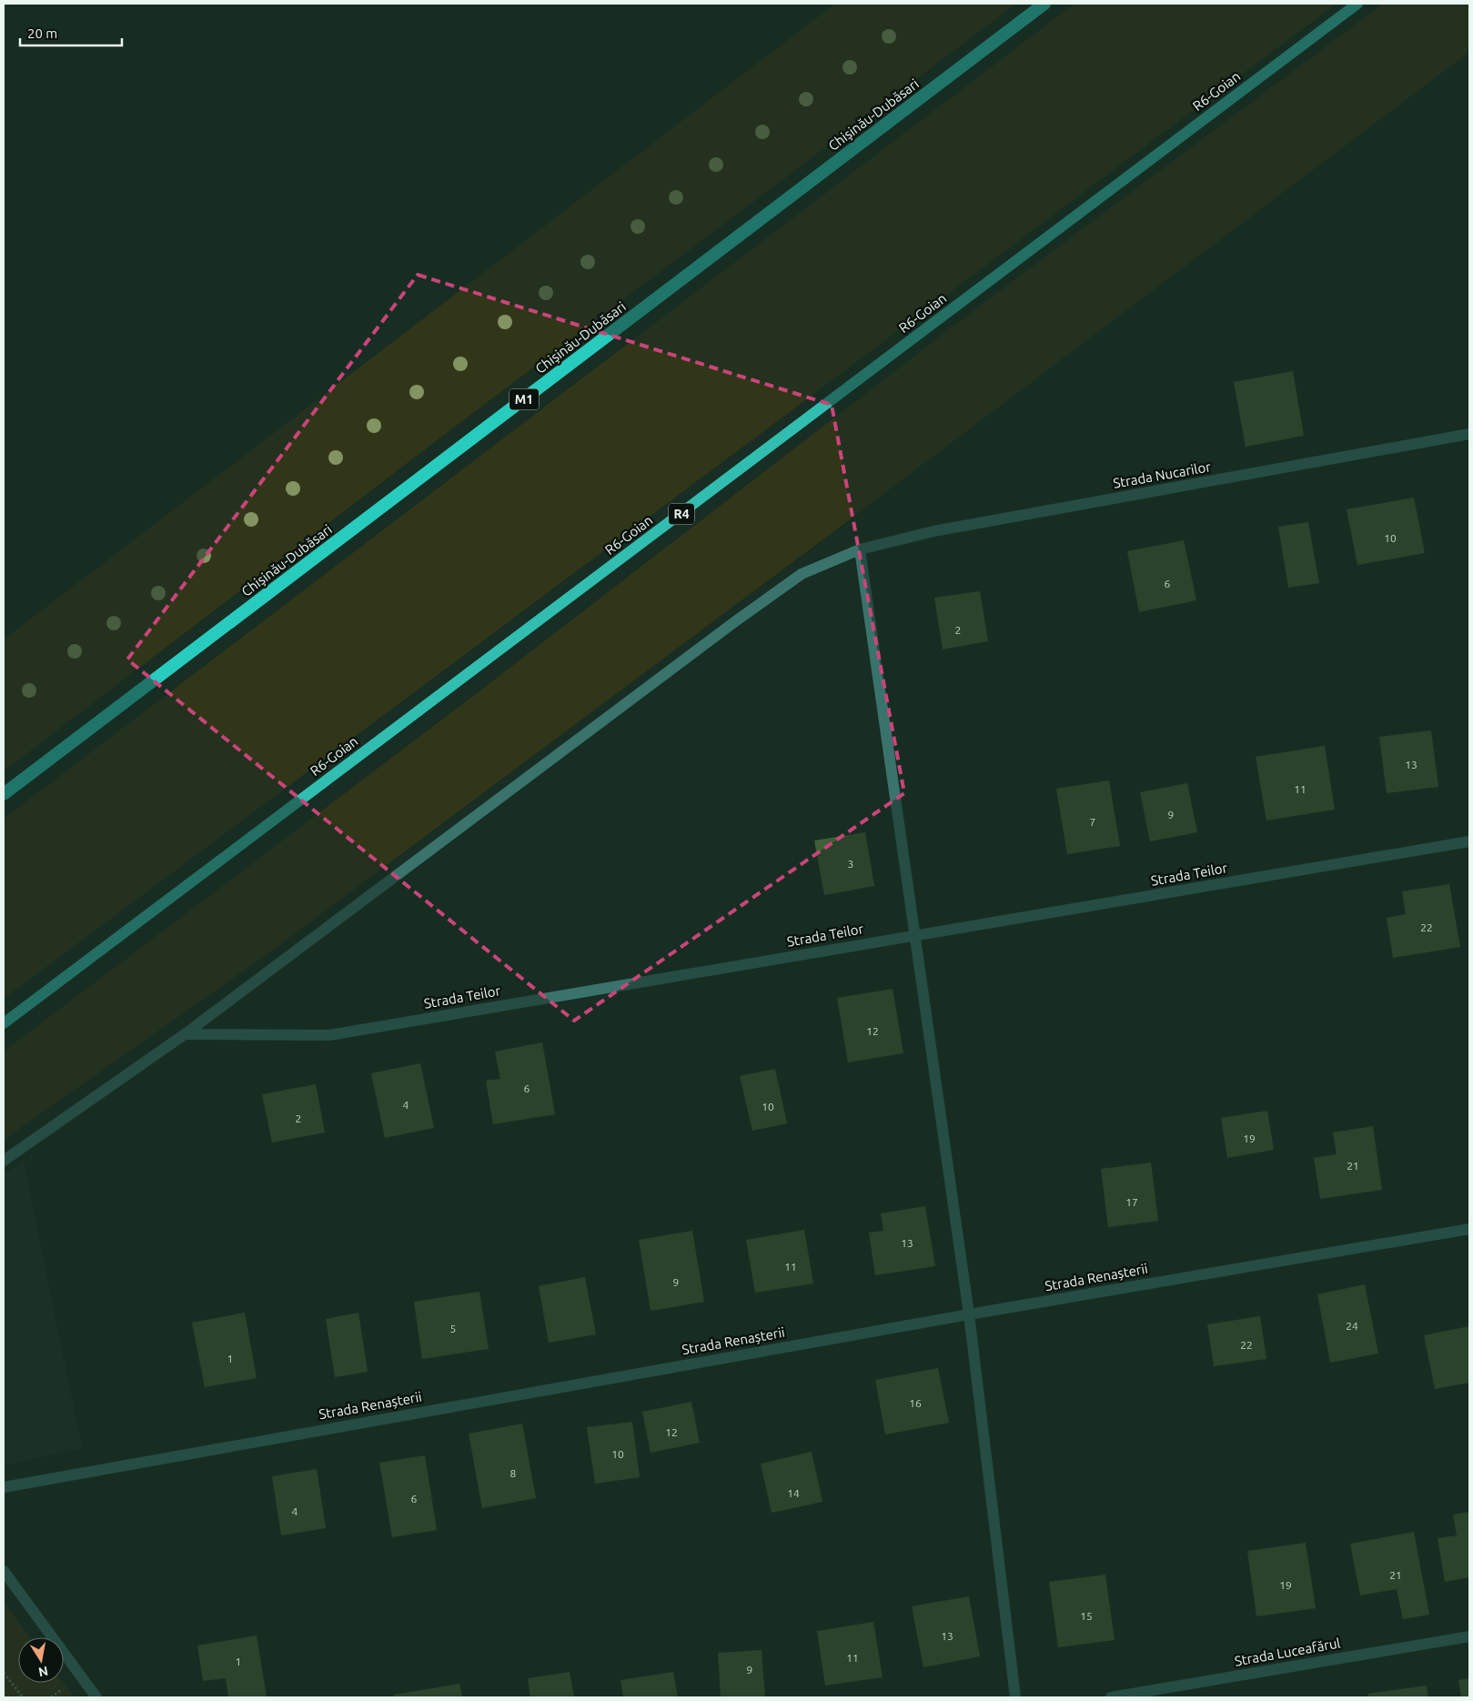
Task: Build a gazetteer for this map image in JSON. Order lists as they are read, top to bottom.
{
  "streets": {
    "highway": ["Chișinău-Dubăsari", "M1"],
    "main road": ["R6-Goian", "R4"],
    "street": [
      "Strada Nucarilor",
      "Strada Teilor",
      "Strada Renașterii",
      "Strada Luceafărul"
    ]
  },
  "crossings": [
    ["Strada Nucarilor", "Strada Teilor"]
  ],
  "house_numbers": [
    "10",
    "6",
    "2",
    "13",
    "11",
    "9",
    "7",
    "3",
    "22",
    "12",
    "6",
    "4",
    "10",
    "2",
    "19",
    "21",
    "17",
    "13",
    "11",
    "9",
    "24",
    "5",
    "22",
    "1",
    "16",
    "12",
    "10",
    "8",
    "14",
    "6",
    "4",
    "21",
    "19",
    "15",
    "13",
    "11",
    "1",
    "9"
  ],
  "scale_bar": "20 m",
  "north": "bottom"
}
